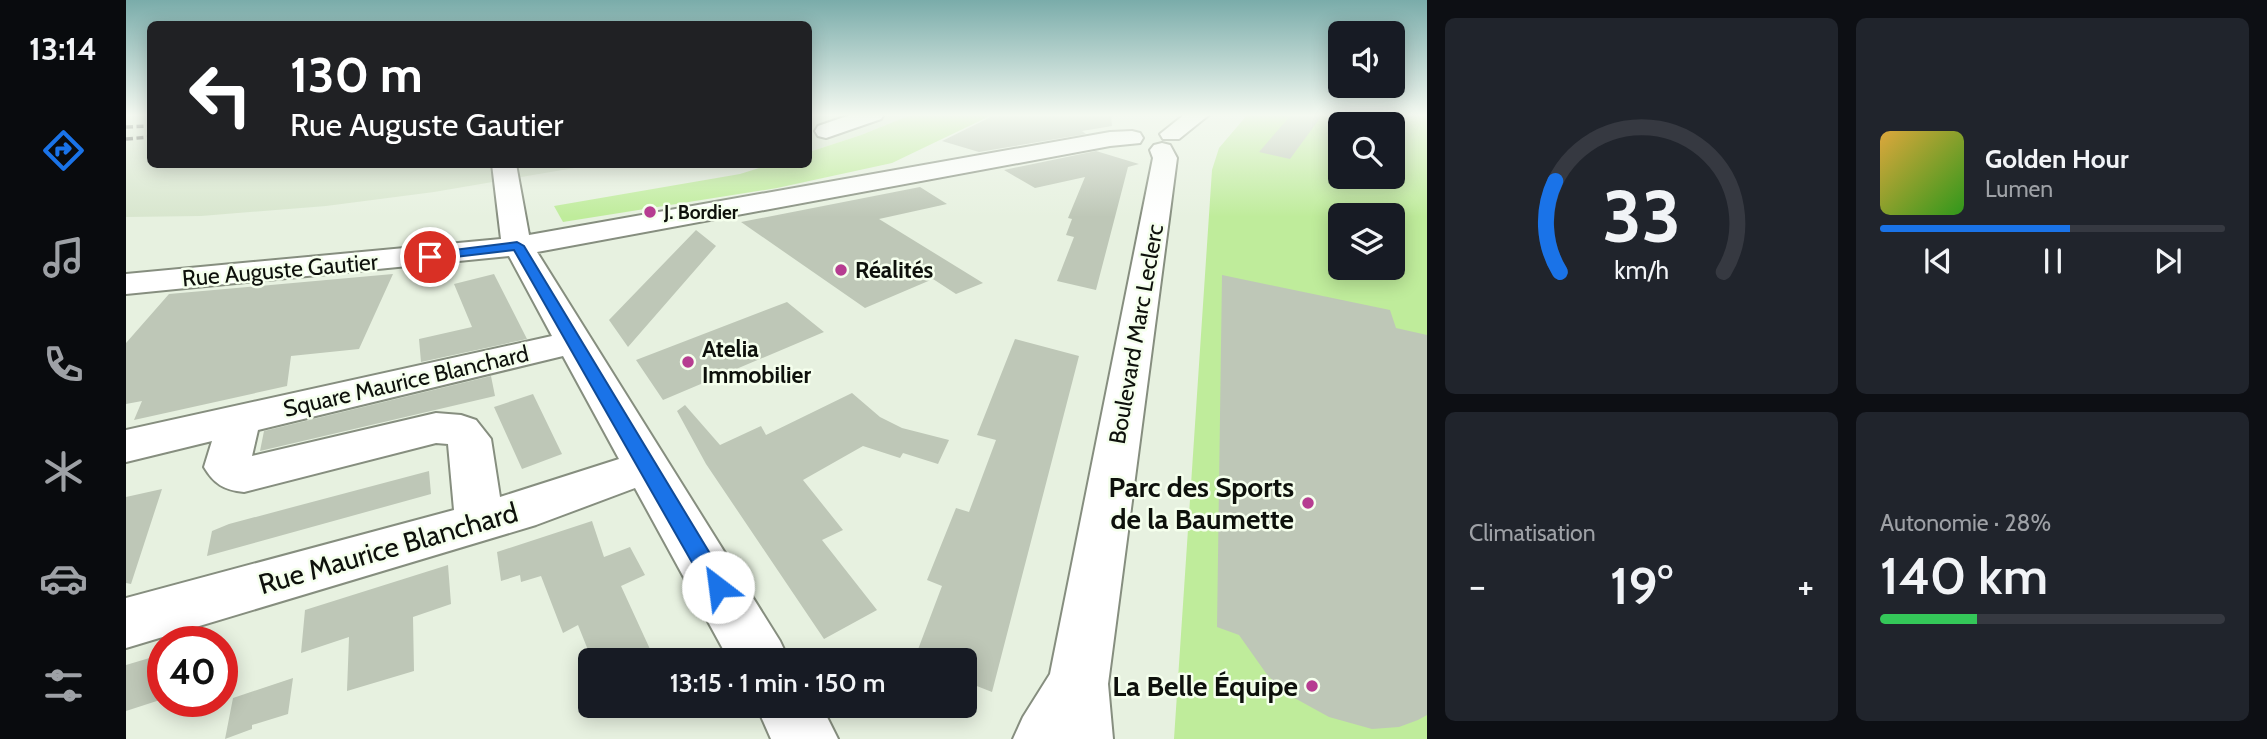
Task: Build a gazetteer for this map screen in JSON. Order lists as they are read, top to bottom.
{
  "streets": {
    "street": [
      "Rue Auguste Gautier",
      "Boulevard Marc Leclerc",
      "Square Maurice Blanchard",
      "Rue Maurice Blanchard"
    ]
  },
  "places": [
    "J. Bordier",
    "Réalités",
    "Atelia Immobilier",
    "Parc des Sports de la Baumette",
    "La Belle Équipe"
  ],
  "page": {
    "tabs": "13:14",
    "turn": ["130 m", "Rue Auguste Gautier"],
    "song": ["Golden Hour", "Lumen"],
    "tile": [
      "Climatisation",
      ["Autonomie · 28%", "140 km"]
    ],
    "heat": ["−", "19°", "+"],
    "limit": "40",
    "trip": "13:15 · 1 min · 150 m",
    "gauge": ["33", "km/h"]
  }
}
